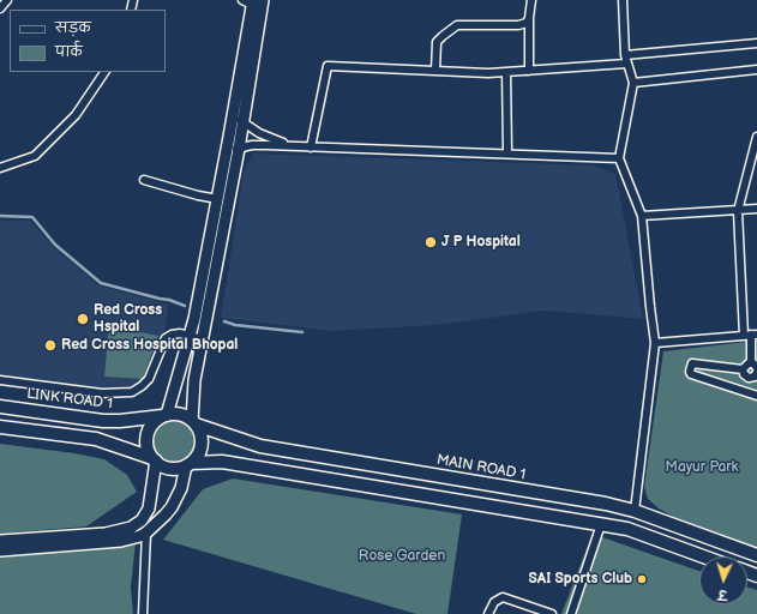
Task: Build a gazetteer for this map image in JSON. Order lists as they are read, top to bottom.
{
  "streets": {
    "main road": ["LINK ROAD 1", "MAIN ROAD 1"]
  },
  "crossings": [
    ["LINK ROAD 1", "MAIN ROAD 1"]
  ],
  "parks": ["Mayur Park", "Rose Garden"],
  "places": [
    "J P Hospital",
    "Red Cross Hspital",
    "Red Cross Hospital Bhopal",
    "SAI Sports Club"
  ],
  "legend": ["सड़क", "पार्क"],
  "north": "bottom"
}
